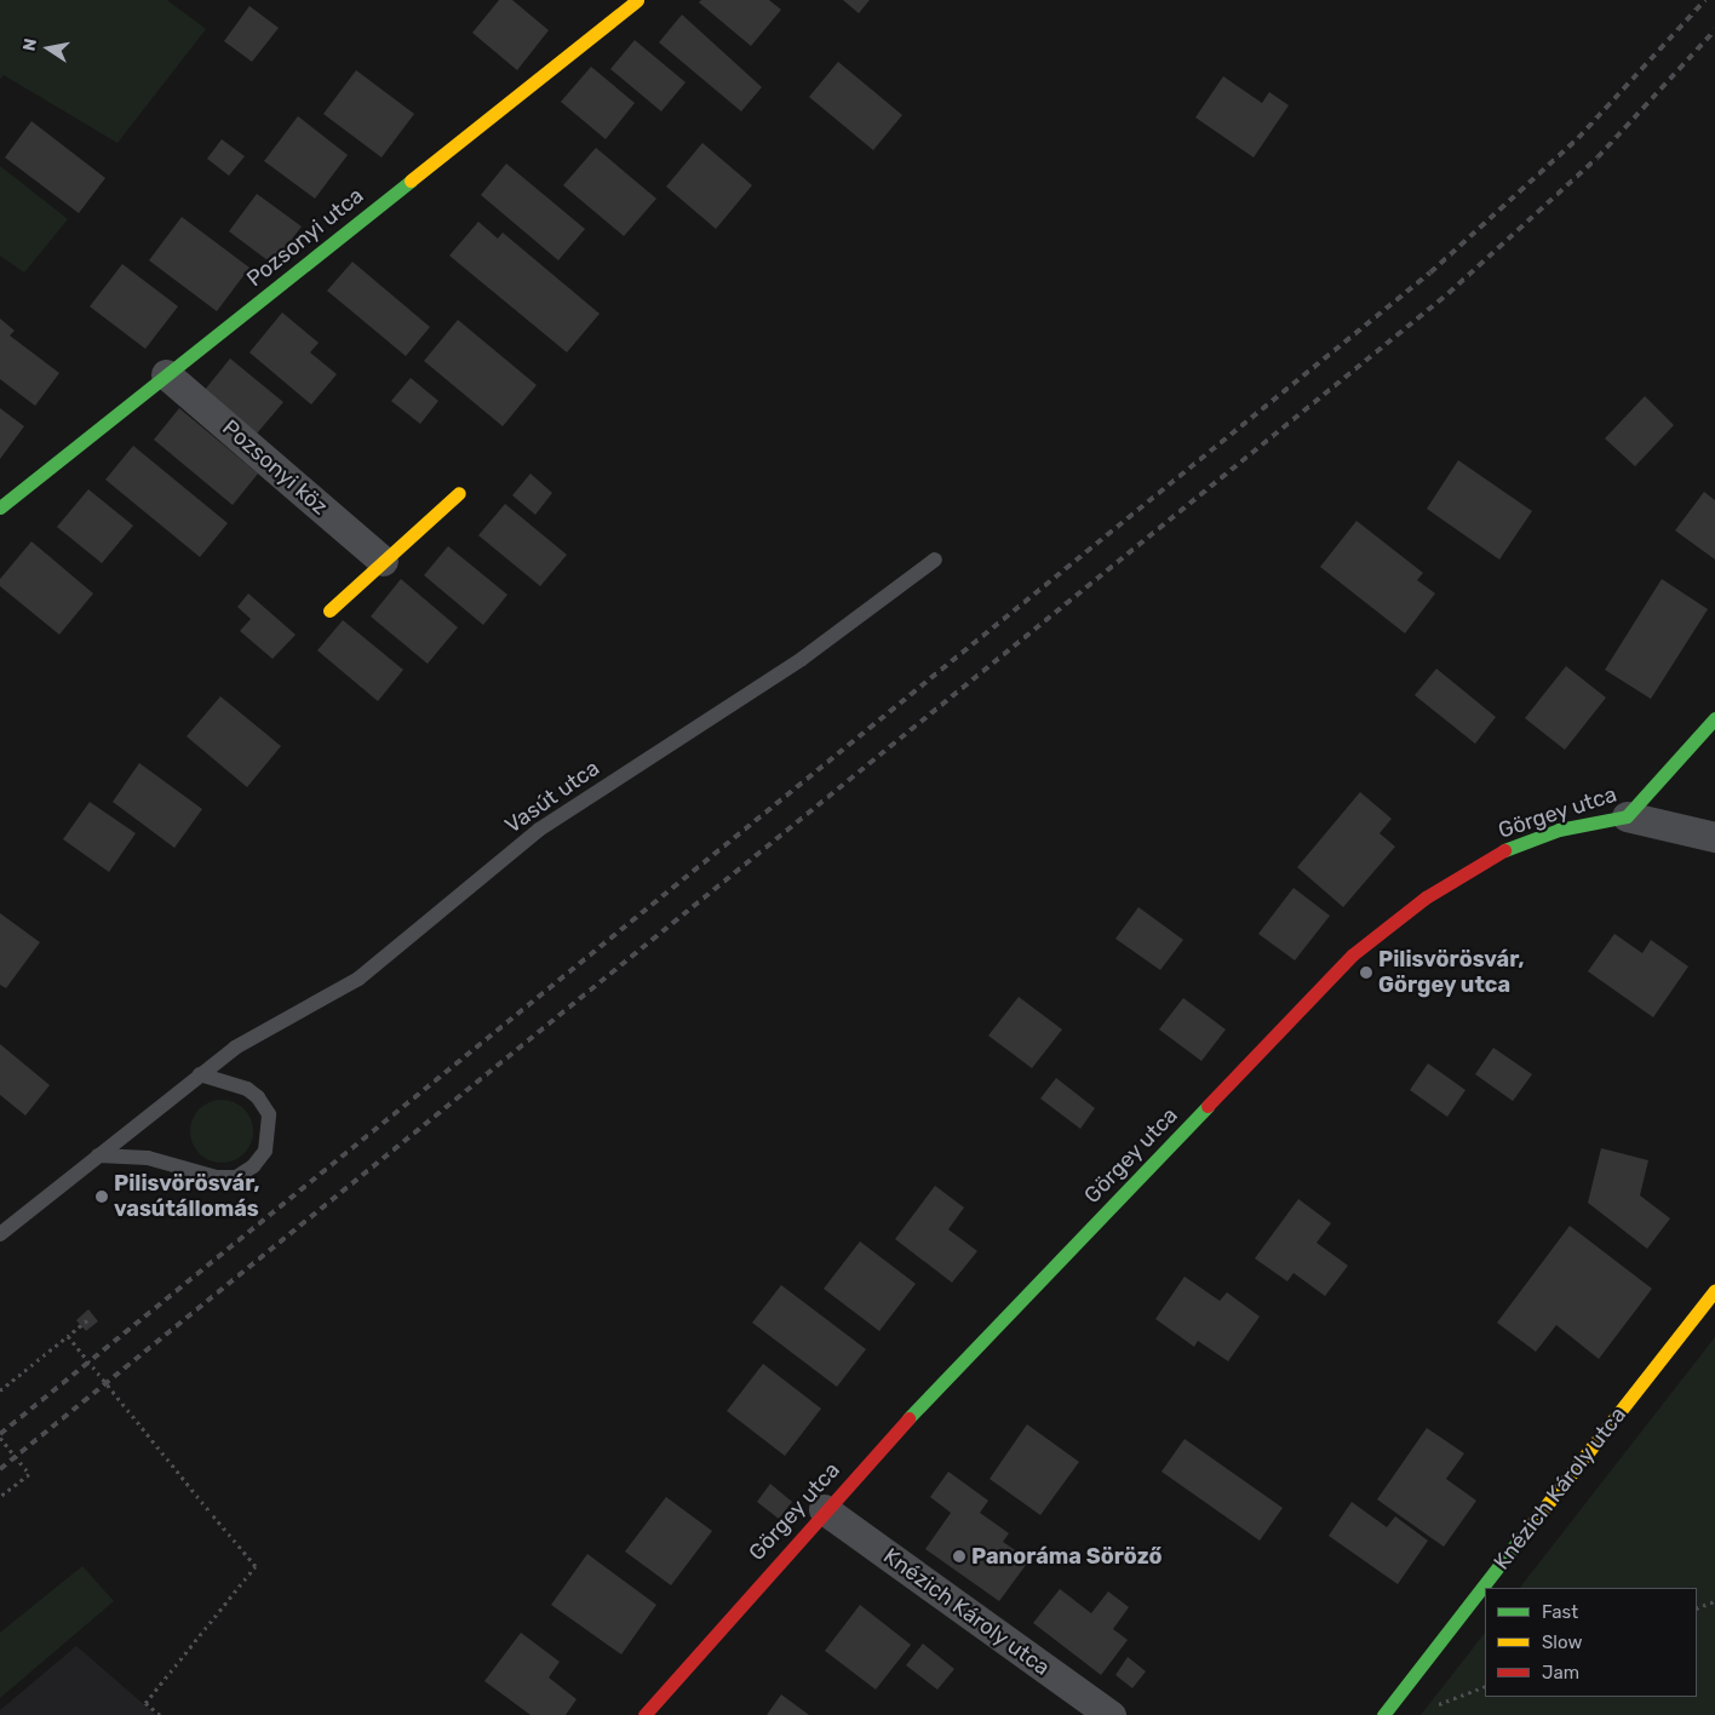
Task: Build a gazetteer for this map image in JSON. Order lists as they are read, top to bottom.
{
  "streets": {
    "street": [
      "Pozsonyi utca",
      "Pozsonyi köz",
      "Görgey utca",
      "Knézich Károly utca"
    ],
    "lane": ["Vasút utca"]
  },
  "crossings": [
    ["Pozsonyi utca", "Pozsonyi köz"],
    ["Görgey utca", "Knézich Károly utca"]
  ],
  "places": ["Pilisvörösvár, Görgey utca", "Pilisvörösvár, vasútállomás", "Panoráma Söröző"],
  "legend": ["Fast", "Slow", "Jam"],
  "north": "left"
}
